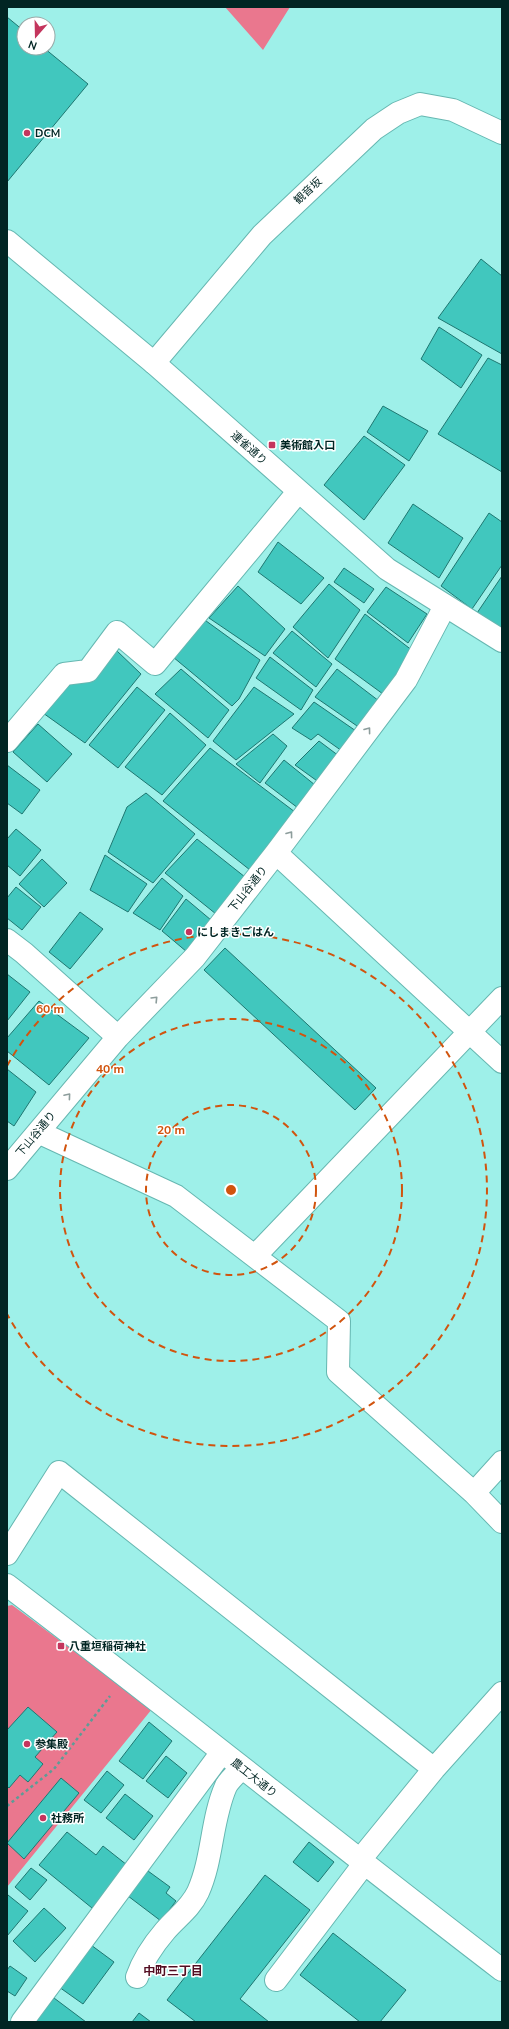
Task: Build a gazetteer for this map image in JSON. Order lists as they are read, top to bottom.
{
  "streets": {
    "street": [
      "観音坂",
      "連雀通り",
      "下山谷通り",
      "農工大通り"
    ]
  },
  "crossings": [
    ["観音坂", "連雀通り"],
    ["連雀通り", "下山谷通り"]
  ],
  "one_way": ["下山谷通り"],
  "districts": ["中町三丁目"],
  "places": {
    "other": [
      "DCM",
      "にしまきごはん",
      "参集殿",
      "社務所"
    ],
    "transit": ["美術館入口", "八重垣稲荷神社"]
  },
  "north": "bottom",
  "rings": ["60 m", "40 m", "20 m"]
}
